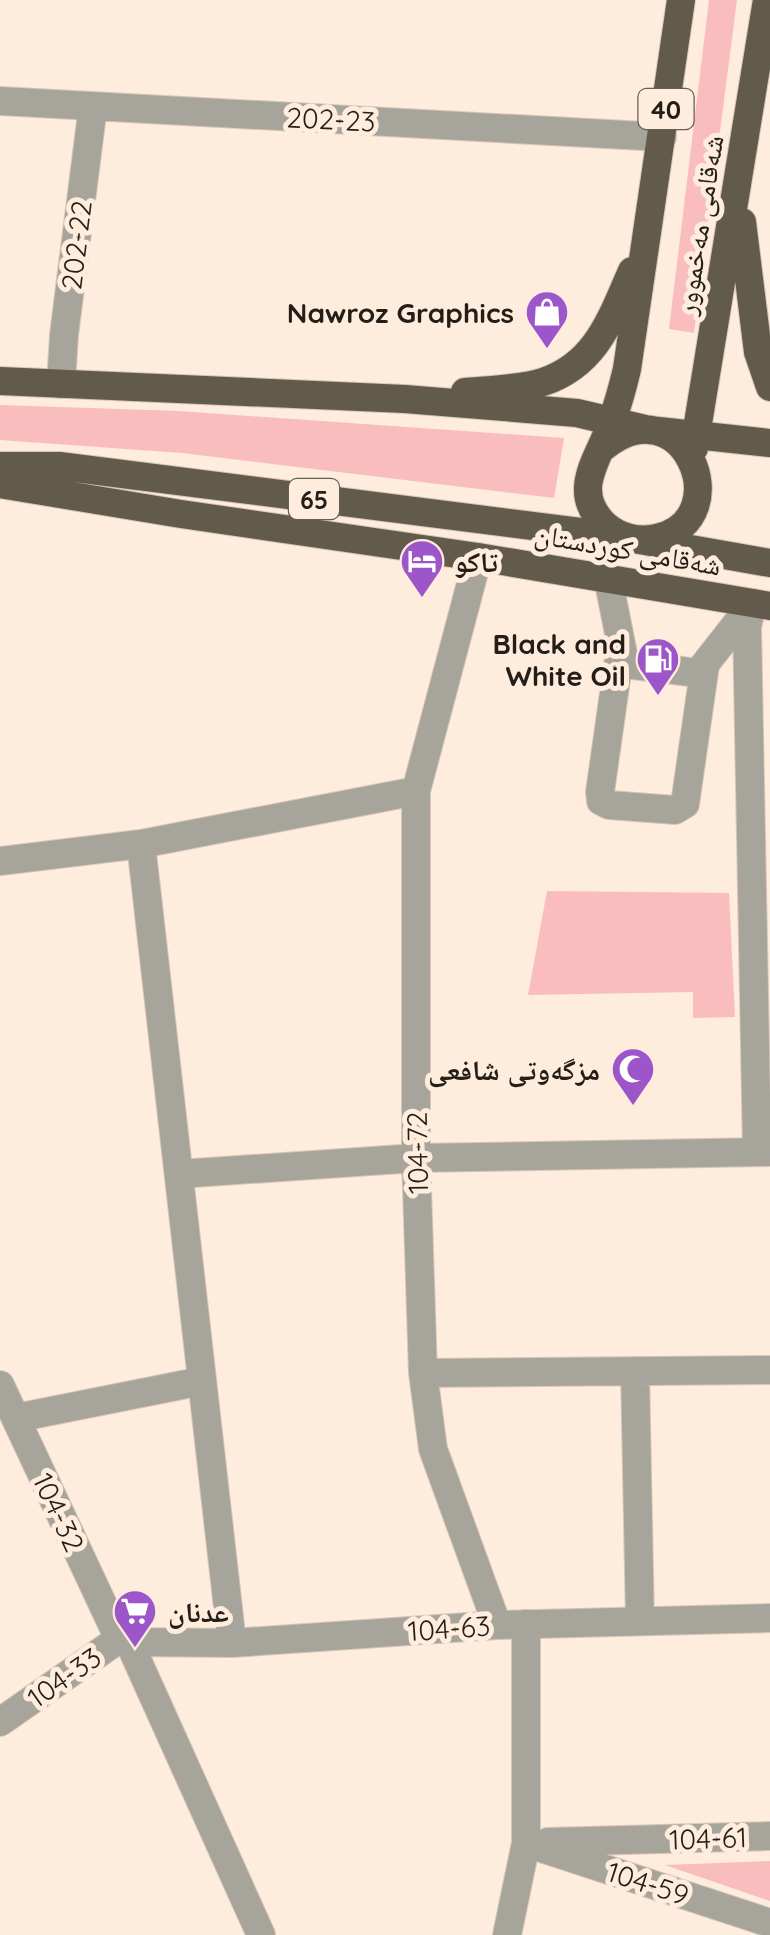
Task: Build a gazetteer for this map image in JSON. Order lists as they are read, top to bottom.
{
  "streets": {
    "highway": [
      "40",
      "شەقامی مەخموور",
      "65",
      "شەقامی کوردستان"
    ],
    "street": [
      "202-23",
      "202-22",
      "104-72",
      "104-32",
      "104-63",
      "104-33",
      "104-61",
      "104-59"
    ]
  },
  "crossings": [
    ["202-23", "شەقامی مەخموور"],
    ["202-23", "202-22"],
    ["شەقامی مەخموور", "شەقامی کوردستان"],
    ["شەقامی کوردستان", "104-72"],
    ["104-72", "104-63"],
    ["104-32", "104-63"],
    ["104-32", "104-33"],
    ["104-63", "104-33"],
    ["104-61", "104-59"]
  ],
  "places": {
    "shop": ["Nawroz Graphics"],
    "hotel": ["تاكو"],
    "fuel station": ["Black and White Oil"],
    "mosque": ["مزگەوتی شافعی"],
    "supermarket": ["عدنان"]
  }
}
